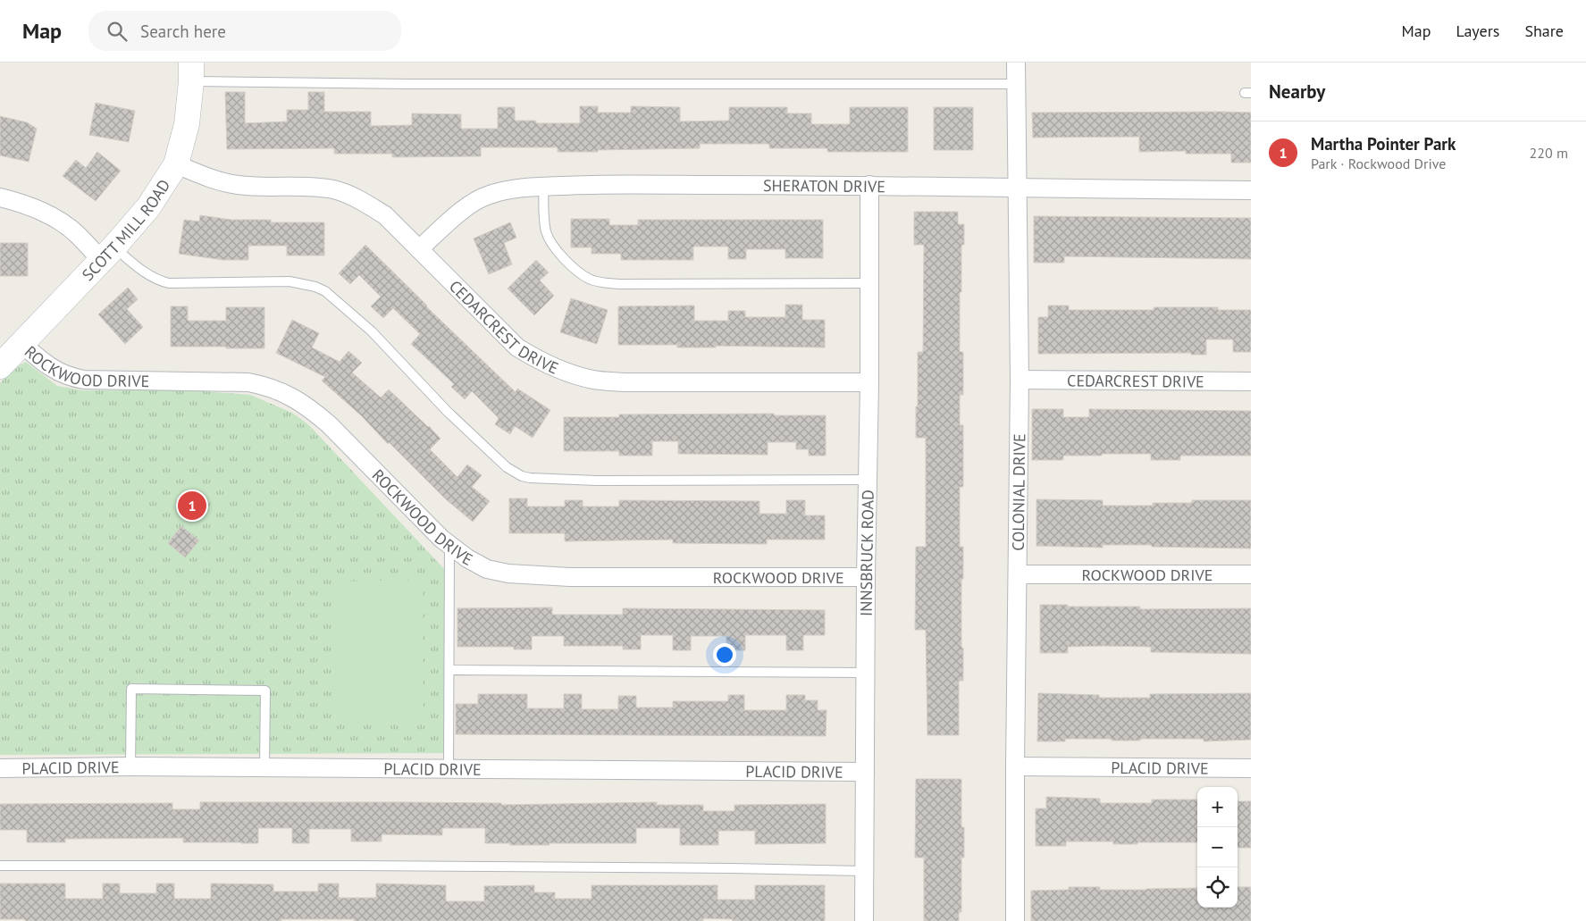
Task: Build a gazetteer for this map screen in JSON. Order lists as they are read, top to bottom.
{
  "streets": {
    "street": [
      "SHERATON DRIVE",
      "SCOTT MILL ROAD",
      "CEDARCREST DRIVE",
      "ROCKWOOD DRIVE",
      "COLONIAL DRIVE",
      "INNSBRUCK ROAD",
      "PLACID DRIVE"
    ]
  },
  "crossings": [
    ["SHERATON DRIVE", "CEDARCREST DRIVE"],
    ["SHERATON DRIVE", "COLONIAL DRIVE"],
    ["SHERATON DRIVE", "INNSBRUCK ROAD"],
    ["SCOTT MILL ROAD", "CEDARCREST DRIVE"],
    ["SCOTT MILL ROAD", "ROCKWOOD DRIVE"],
    ["CEDARCREST DRIVE", "COLONIAL DRIVE"],
    ["CEDARCREST DRIVE", "INNSBRUCK ROAD"],
    ["ROCKWOOD DRIVE", "COLONIAL DRIVE"],
    ["ROCKWOOD DRIVE", "INNSBRUCK ROAD"],
    ["COLONIAL DRIVE", "PLACID DRIVE"],
    ["INNSBRUCK ROAD", "PLACID DRIVE"]
  ],
  "page": {
    "header": "Map",
    "search": "Search here",
    "nav": ["Map", "Layers", "Share"],
    "heading": "Nearby",
    "list": [
      {
        "mark": "1",
        "name": "Martha Pointer Park",
        "note": "Park · Rockwood Drive",
        "value": "220 m"
      }
    ],
    "pins": "1",
    "map_buttons": ["+", "−"]
  }
}
